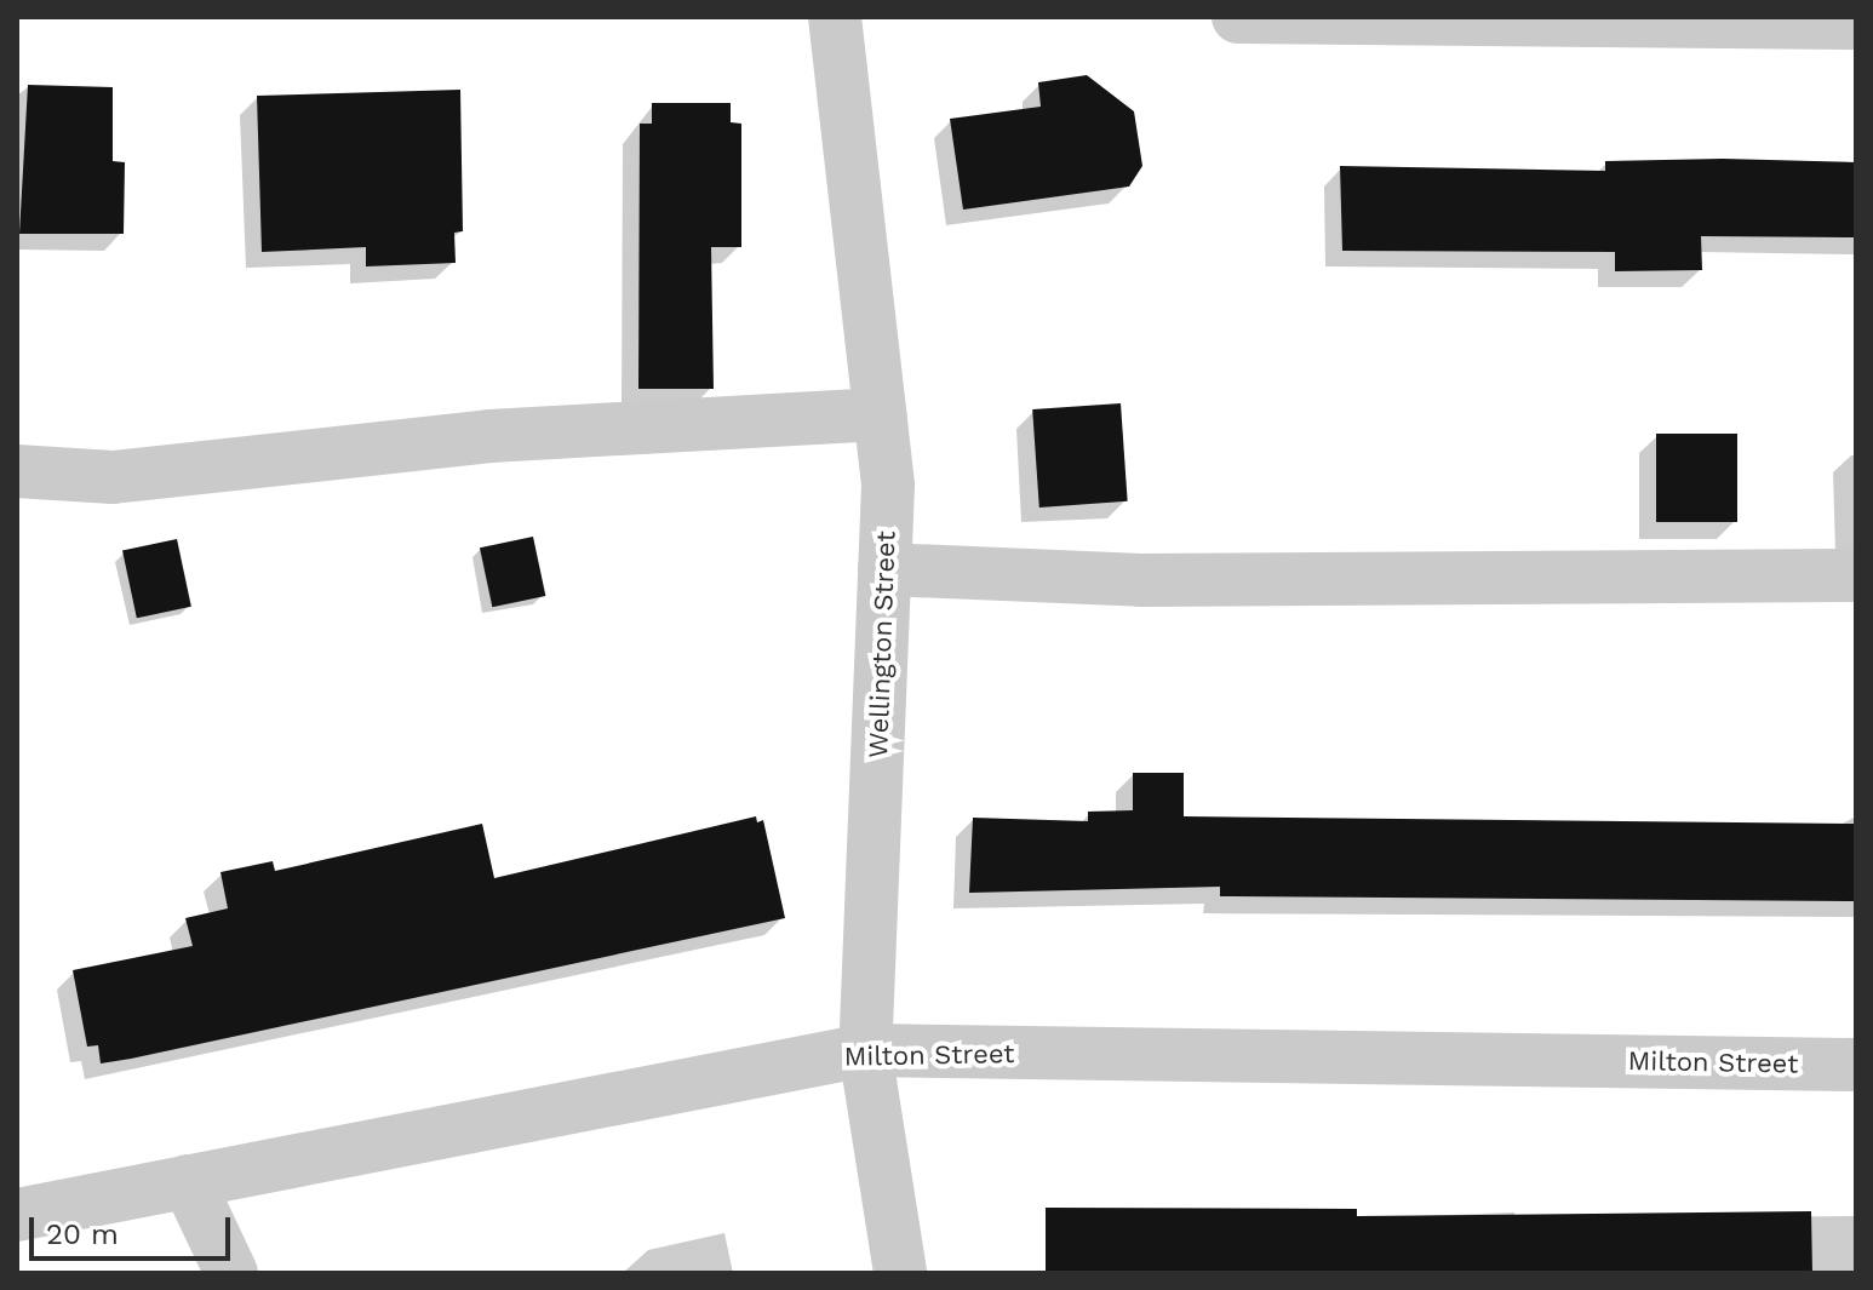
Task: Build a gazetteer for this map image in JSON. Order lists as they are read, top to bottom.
{
  "streets": {
    "street": ["Wellington Street", "Milton Street"]
  },
  "crossings": [
    ["Wellington Street", "Milton Street"]
  ],
  "scale_bar": "20 m"
}
